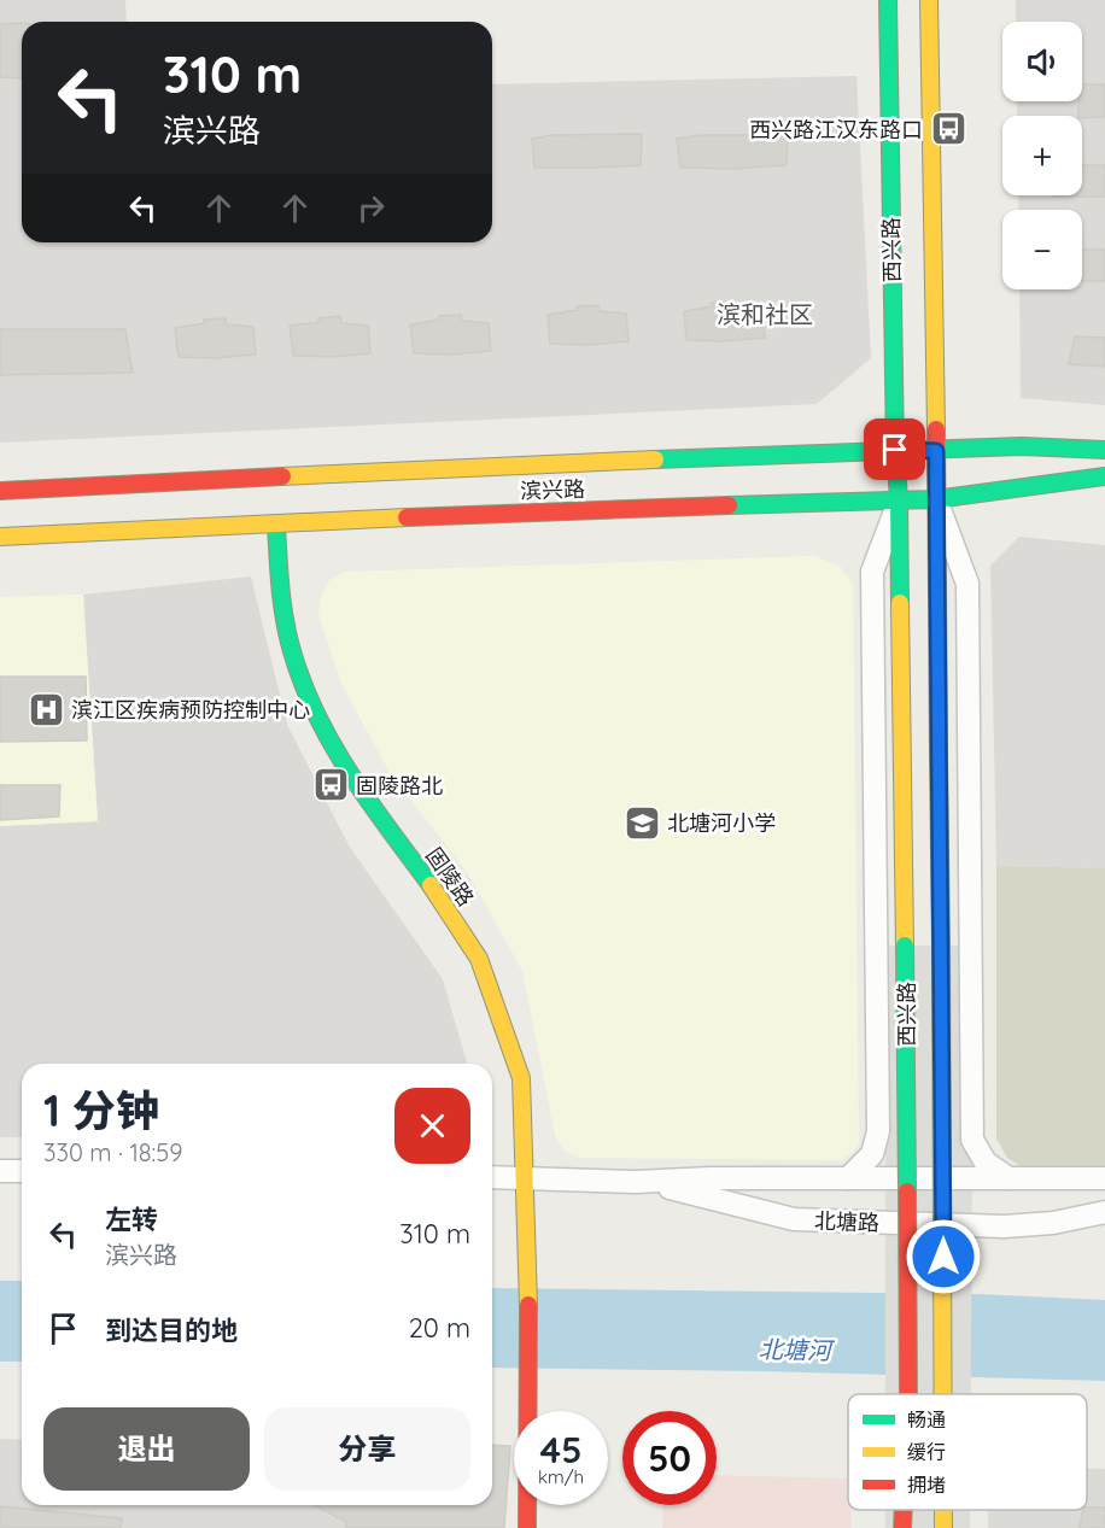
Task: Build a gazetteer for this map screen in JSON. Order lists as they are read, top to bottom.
{
  "streets": {
    "main road": ["西兴路", "滨兴路", "固陵路"],
    "street": ["北塘路"]
  },
  "crossings": [
    ["西兴路", "滨兴路"],
    ["西兴路", "北塘路"],
    ["滨兴路", "固陵路"],
    ["固陵路", "北塘路"]
  ],
  "districts": ["滨和社区"],
  "water": ["北塘河"],
  "places": {
    "bus stop": ["西兴路江汉东路口", "固陵路北"],
    "hospital": ["滨江区疾病预防控制中心"],
    "school or university": ["北塘河小学"]
  },
  "legend": ["畅通", "缓行", "拥堵"],
  "page": {
    "map_buttons": ["+", "−"],
    "turn": ["310 m", "滨兴路"],
    "heading": ["1 分钟", "330 m · 18:59"],
    "list": [
      {
        "name": "左转",
        "note": "滨兴路",
        "value": "310 m"
      },
      {
        "name": "到达目的地",
        "value": "20 m"
      }
    ],
    "buttons": ["退出", "分享"],
    "speed": "45 km/h",
    "limit": "50"
  }
}
